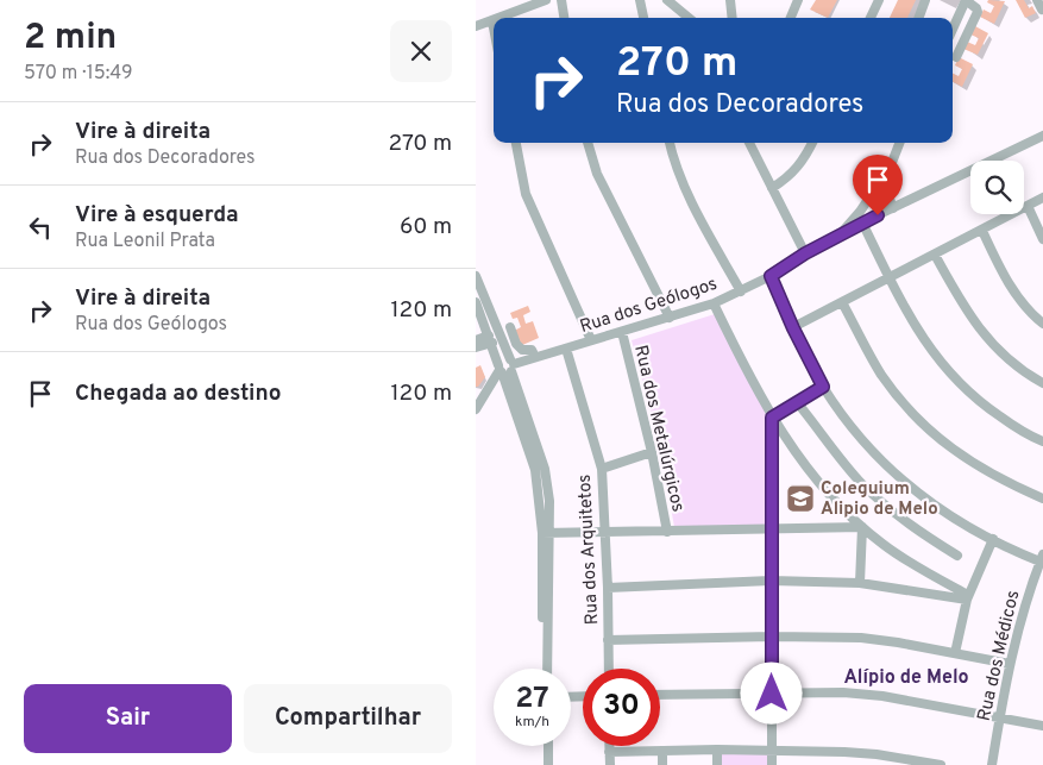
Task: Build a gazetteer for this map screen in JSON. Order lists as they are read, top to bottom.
{
  "streets": {
    "street": [
      "Rua dos Geólogos",
      "Rua dos Metalúrgicos",
      "Rua dos Arquitetos",
      "Rua dos Médicos"
    ]
  },
  "crossings": [
    ["Rua dos Geólogos", "Rua dos Metalúrgicos"],
    ["Rua dos Geólogos", "Rua dos Arquitetos"]
  ],
  "districts": ["Alípio de Melo"],
  "places": {
    "school or university": ["Coleguium Alipio de Melo"]
  },
  "page": {
    "heading": ["2 min", "570 m · 15:49"],
    "turn": ["270 m", "Rua dos Decoradores"],
    "list": [
      {
        "name": "Vire à direita",
        "note": "Rua dos Decoradores",
        "value": "270 m"
      },
      {
        "name": "Vire à esquerda",
        "note": "Rua Leonil Prata",
        "value": "60 m"
      },
      {
        "name": "Vire à direita",
        "note": "Rua dos Geólogos",
        "value": "120 m"
      },
      {
        "name": "Chegada ao destino",
        "value": "120 m"
      }
    ],
    "speed": "27 km/h",
    "limit": "30",
    "buttons": ["Sair", "Compartilhar"]
  }
}
